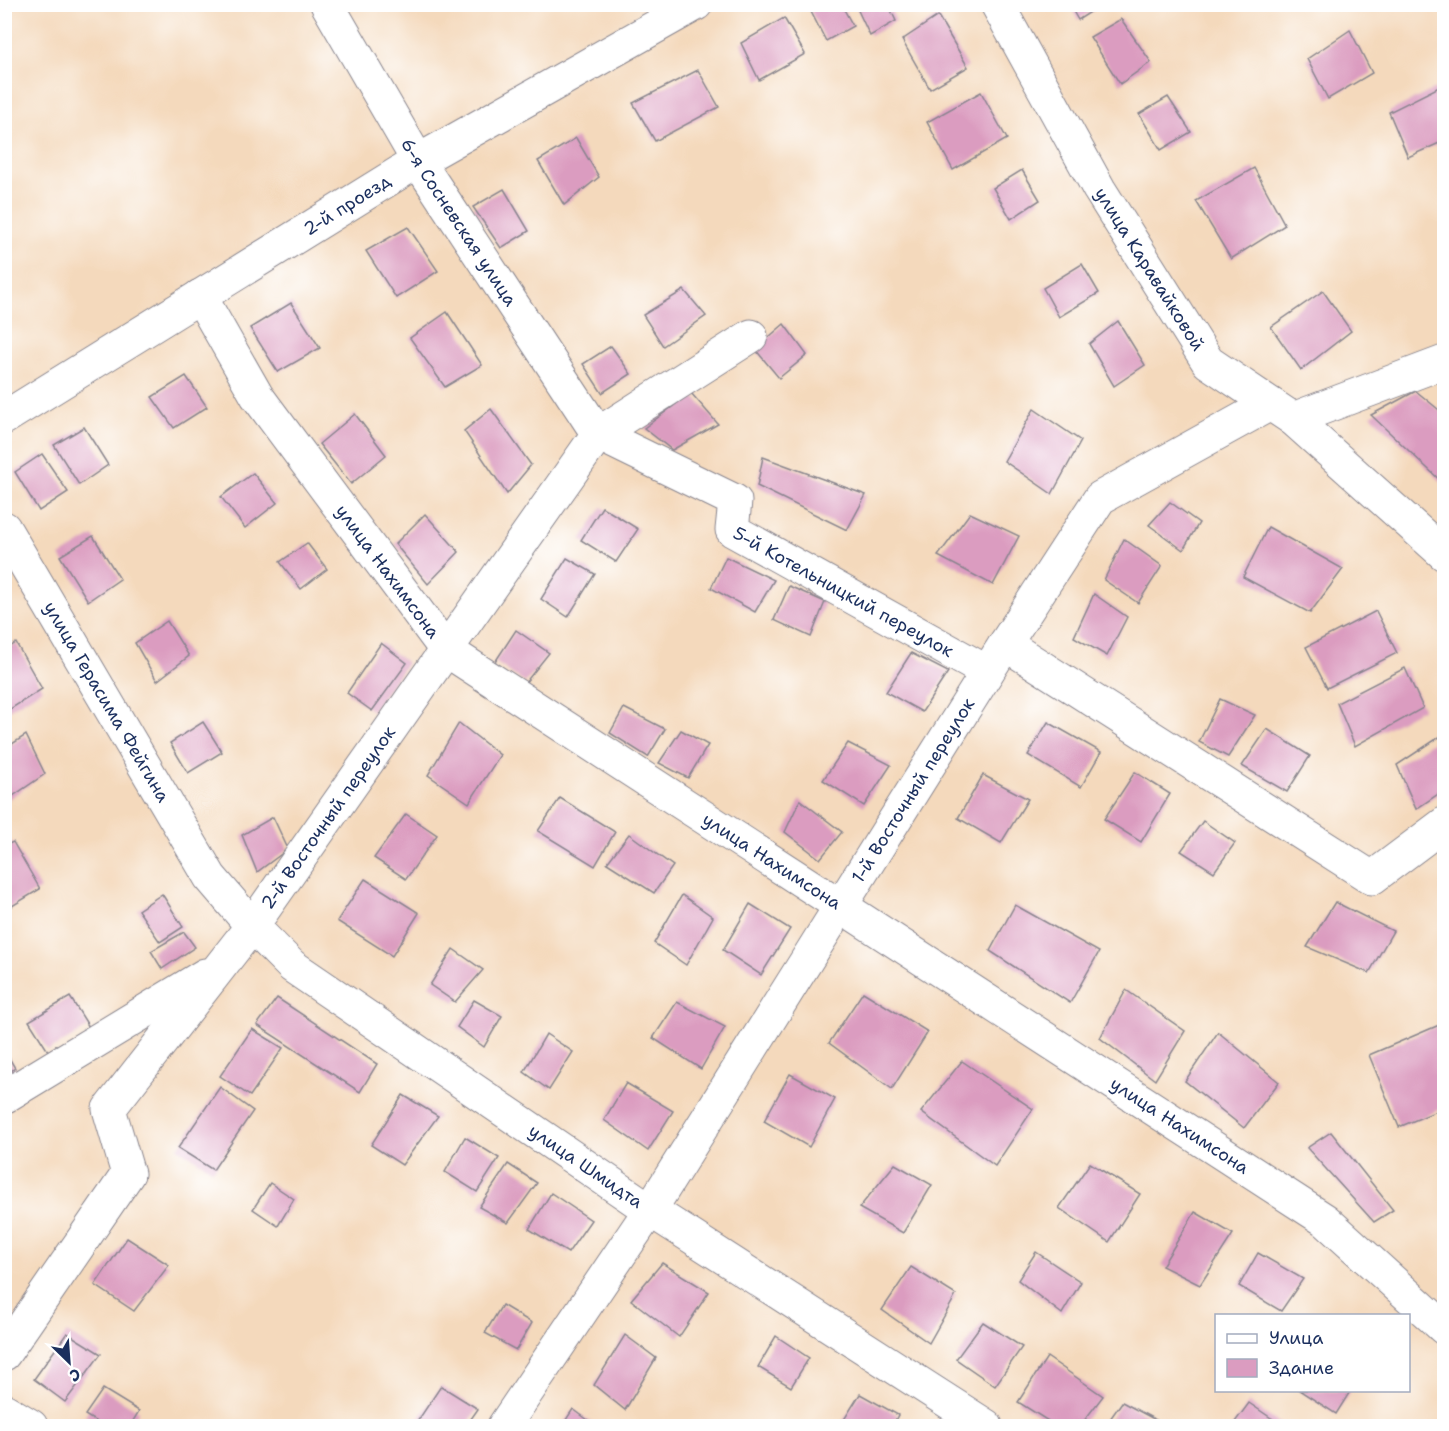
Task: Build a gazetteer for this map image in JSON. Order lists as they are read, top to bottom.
{
  "streets": {
    "street": [
      "2-й проезд",
      "6-я Сосневская улица",
      "улица Каравайковой",
      "улица Нахимсона",
      "5-й Котельницкий переулок",
      "улица Герасима Фейгина",
      "1-й Восточный переулок",
      "2-й Восточный переулок",
      "улица Шмидта"
    ]
  },
  "crossings": [
    ["2-й проезд", "6-я Сосневская улица"],
    ["2-й проезд", "улица Нахимсона"],
    ["6-я Сосневская улица", "5-й Котельницкий переулок"],
    ["6-я Сосневская улица", "2-й Восточный переулок"],
    ["улица Каравайковой", "1-й Восточный переулок"],
    ["улица Нахимсона", "1-й Восточный переулок"],
    ["улица Нахимсона", "2-й Восточный переулок"],
    ["5-й Котельницкий переулок", "1-й Восточный переулок"],
    ["5-й Котельницкий переулок", "2-й Восточный переулок"],
    ["улица Герасима Фейгина", "улица Шмидта"],
    ["1-й Восточный переулок", "улица Шмидта"],
    ["2-й Восточный переулок", "улица Шмидта"]
  ],
  "legend": ["Улица", "Здание"],
  "north": "bottom right"
}
